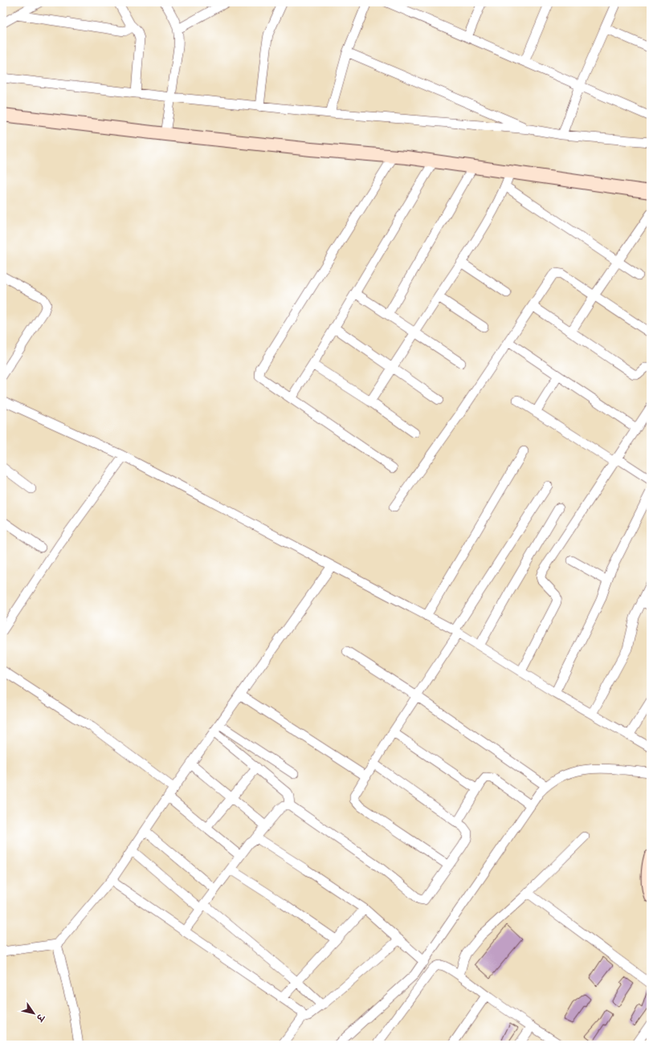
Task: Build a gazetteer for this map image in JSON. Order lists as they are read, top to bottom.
{
  "north": "bottom right"
}
